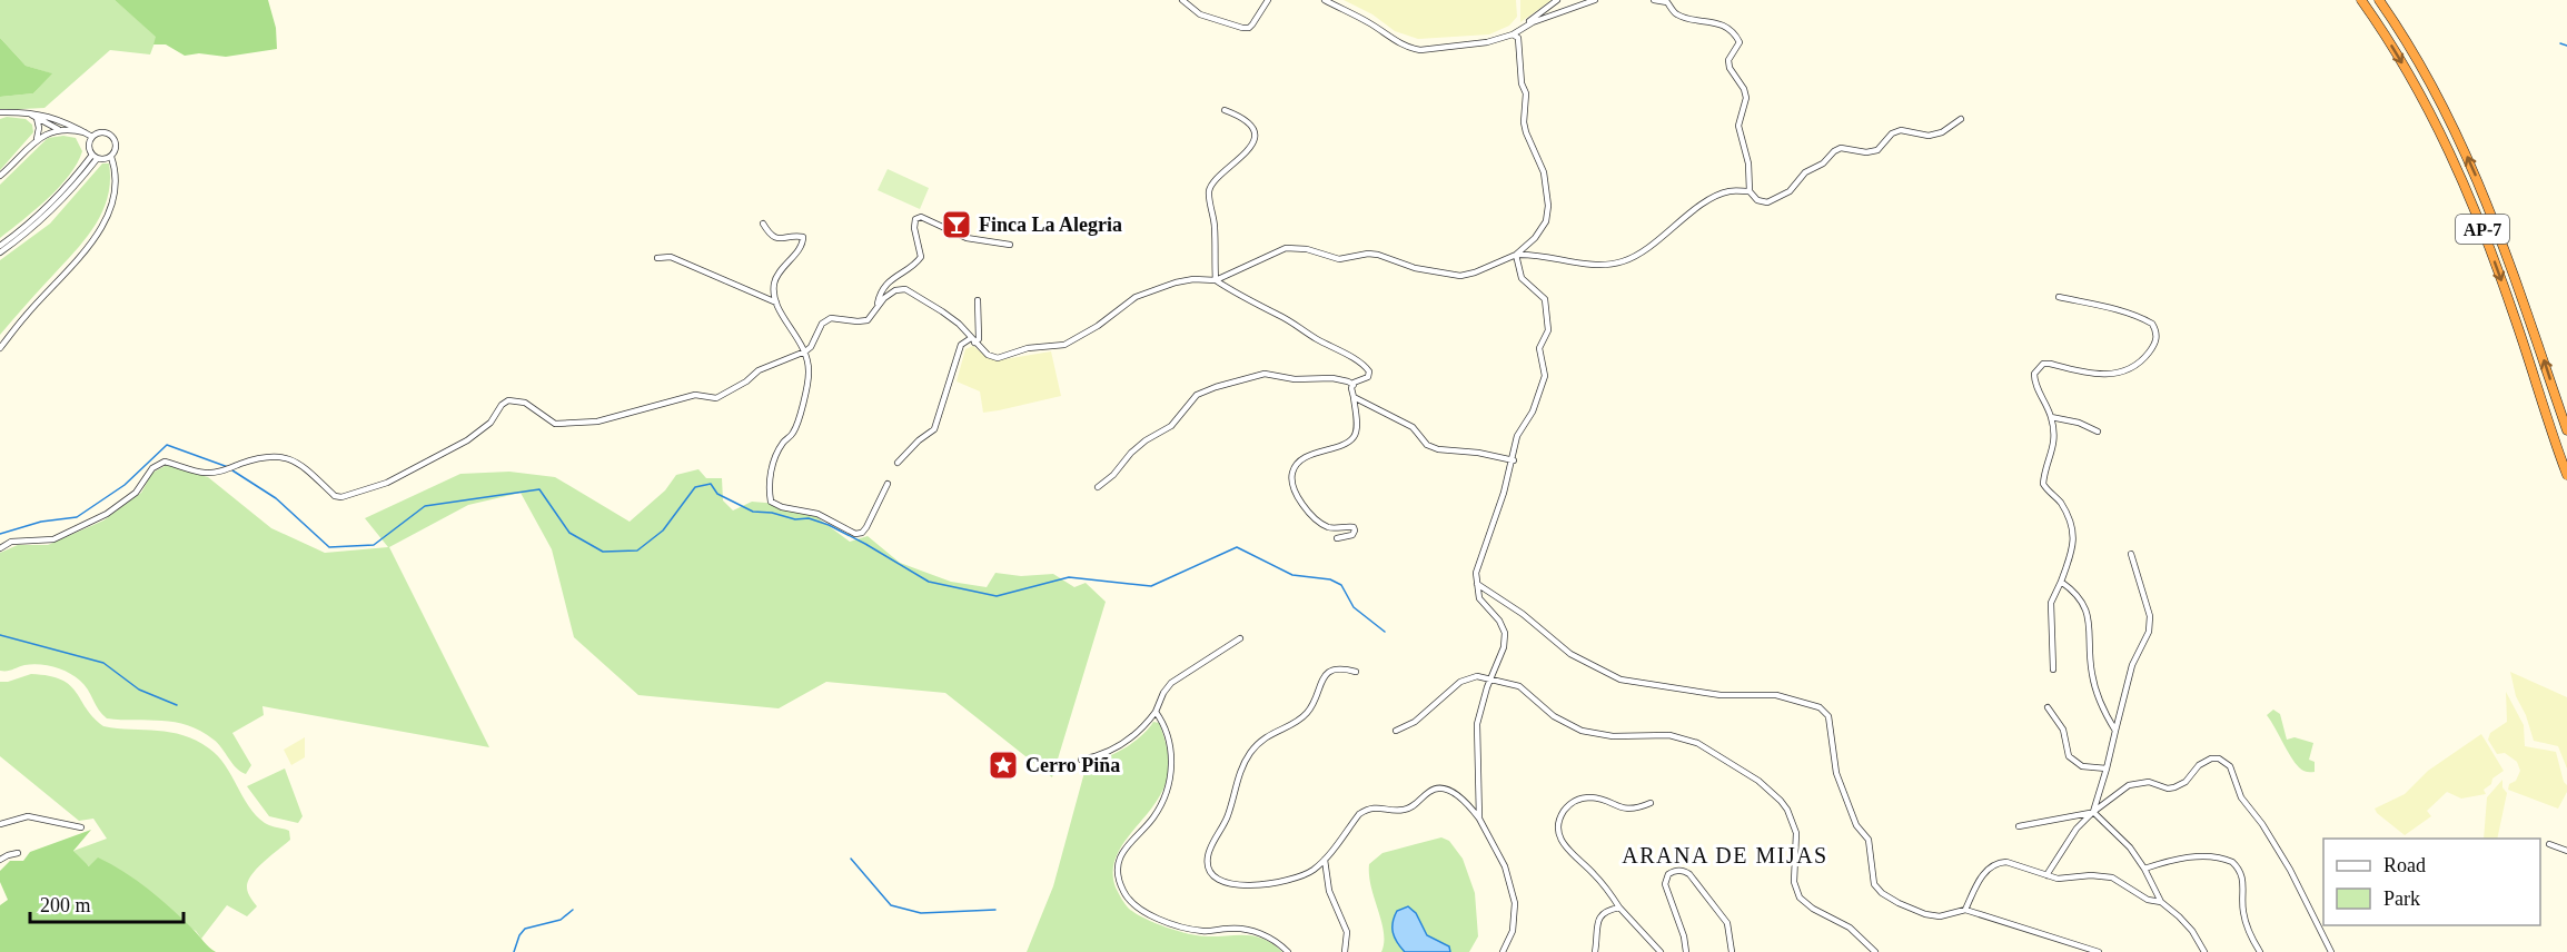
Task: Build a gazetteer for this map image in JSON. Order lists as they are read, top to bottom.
{
  "streets": {
    "highway": ["AP-7"]
  },
  "districts": ["ARANA DE MIJAS"],
  "places": {
    "bar": ["Finca La Alegria"],
    "place": ["Cerro Piña"]
  },
  "legend": ["Road", "Park"],
  "scale_bar": "200 m"
}
